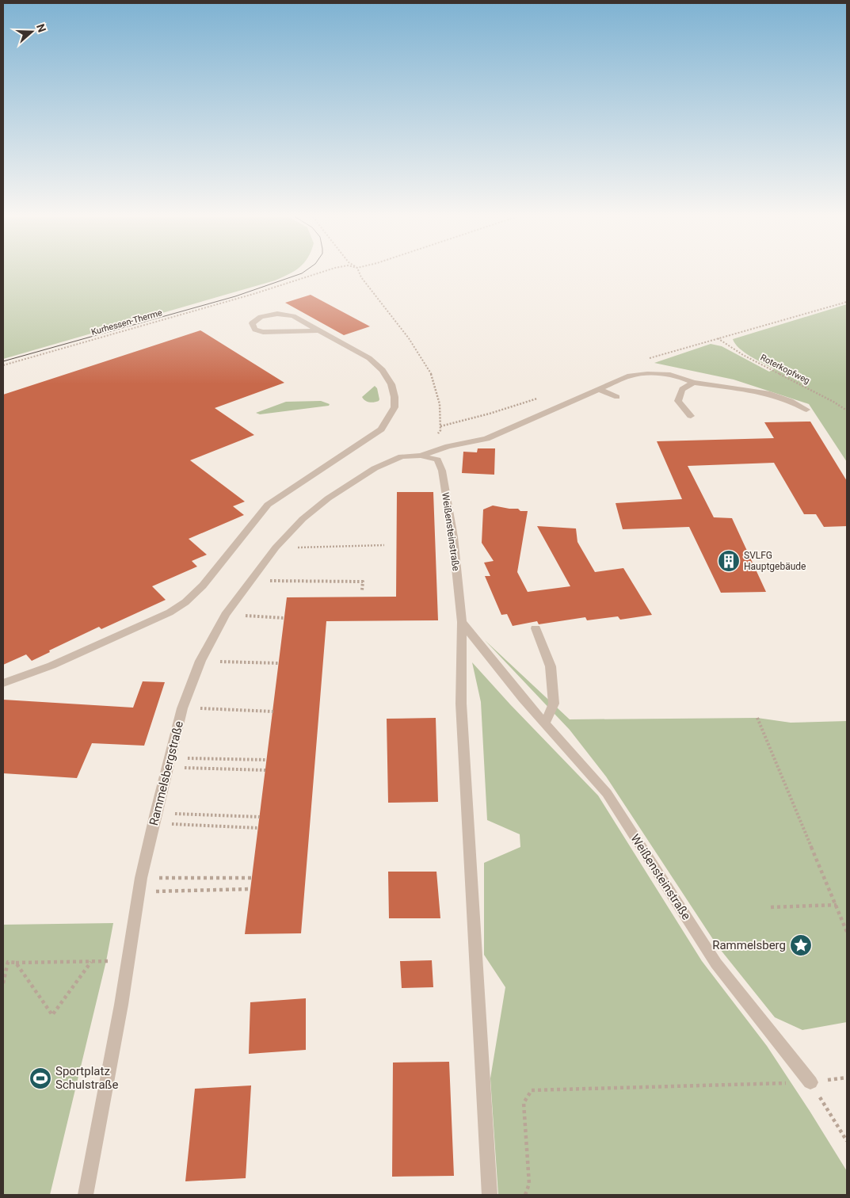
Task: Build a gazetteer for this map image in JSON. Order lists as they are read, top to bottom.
{
  "streets": {
    "street": ["Weißensteinstraße", "Rammelsbergstraße"],
    "path": ["Kurhessen-Therme", "Roterkopfweg"]
  },
  "crossings": [
    ["Weißensteinstraße", "Rammelsbergstraße"]
  ],
  "places": {
    "building": ["SVLFG Hauptgebäude"],
    "place": ["Rammelsberg"],
    "sports": ["Sportplatz Schulstraße"]
  },
  "north": "right"
}
